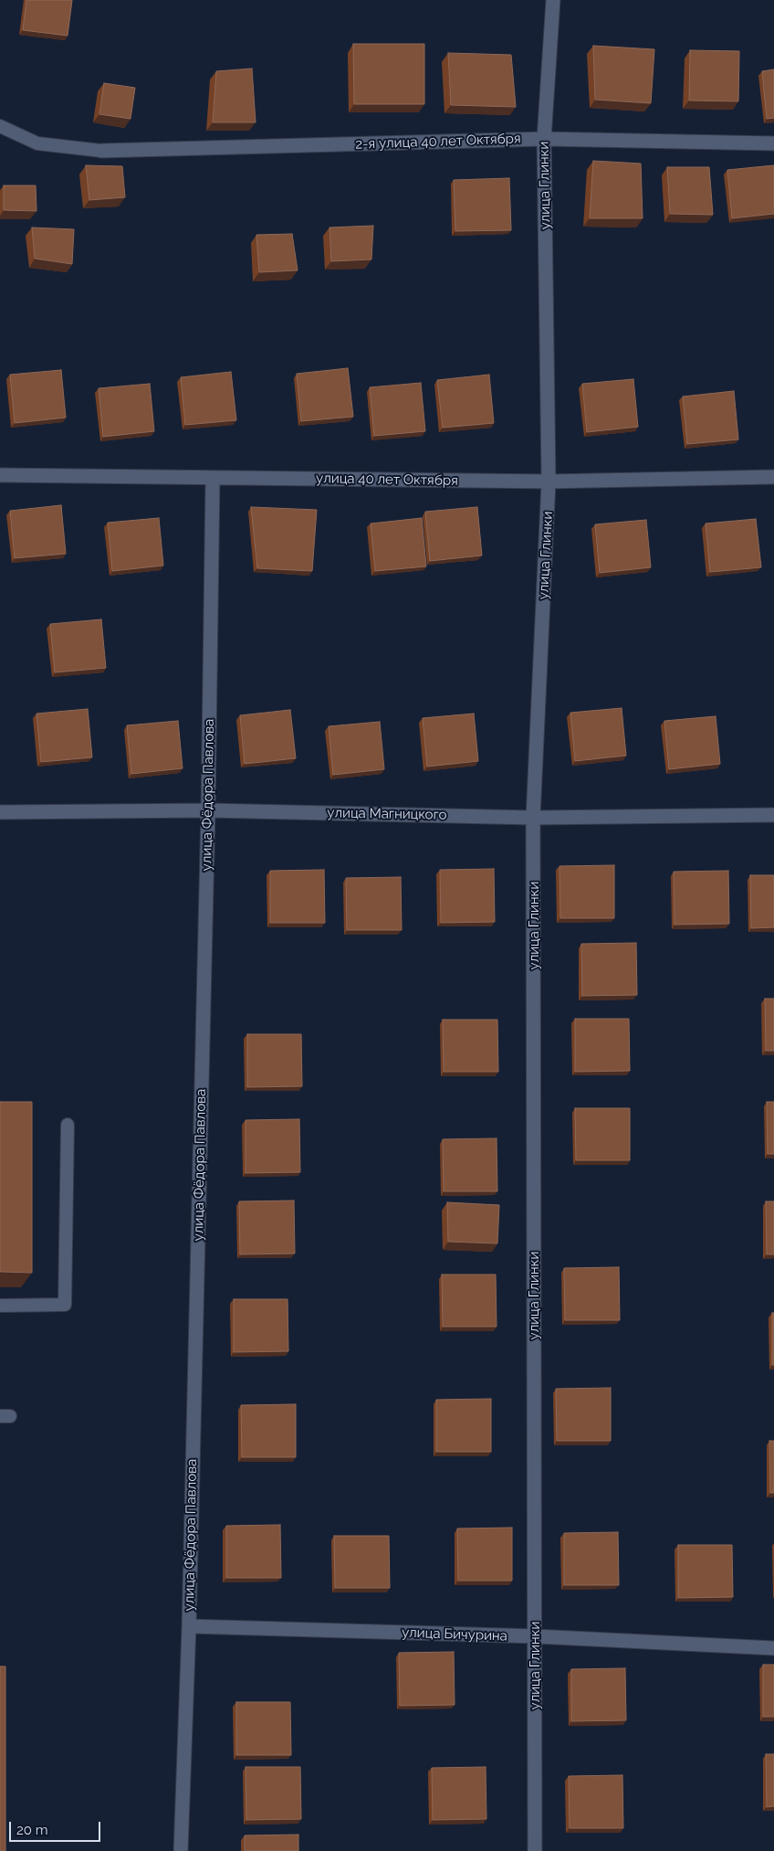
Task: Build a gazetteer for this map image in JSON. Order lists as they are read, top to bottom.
{
  "streets": {
    "street": [
      "2-я улица 40 лет Октября",
      "улица Глинки",
      "улица 40 лет Октября",
      "улица Фёдора Павлова",
      "улица Магницкого",
      "улица Бичурина"
    ]
  },
  "crossings": [
    ["2-я улица 40 лет Октября", "улица Глинки"],
    ["улица Глинки", "улица 40 лет Октября"],
    ["улица Глинки", "улица Магницкого"],
    ["улица Глинки", "улица Бичурина"],
    ["улица 40 лет Октября", "улица Фёдора Павлова"],
    ["улица Фёдора Павлова", "улица Магницкого"],
    ["улица Фёдора Павлова", "улица Бичурина"]
  ],
  "scale_bar": "20 m"
}
